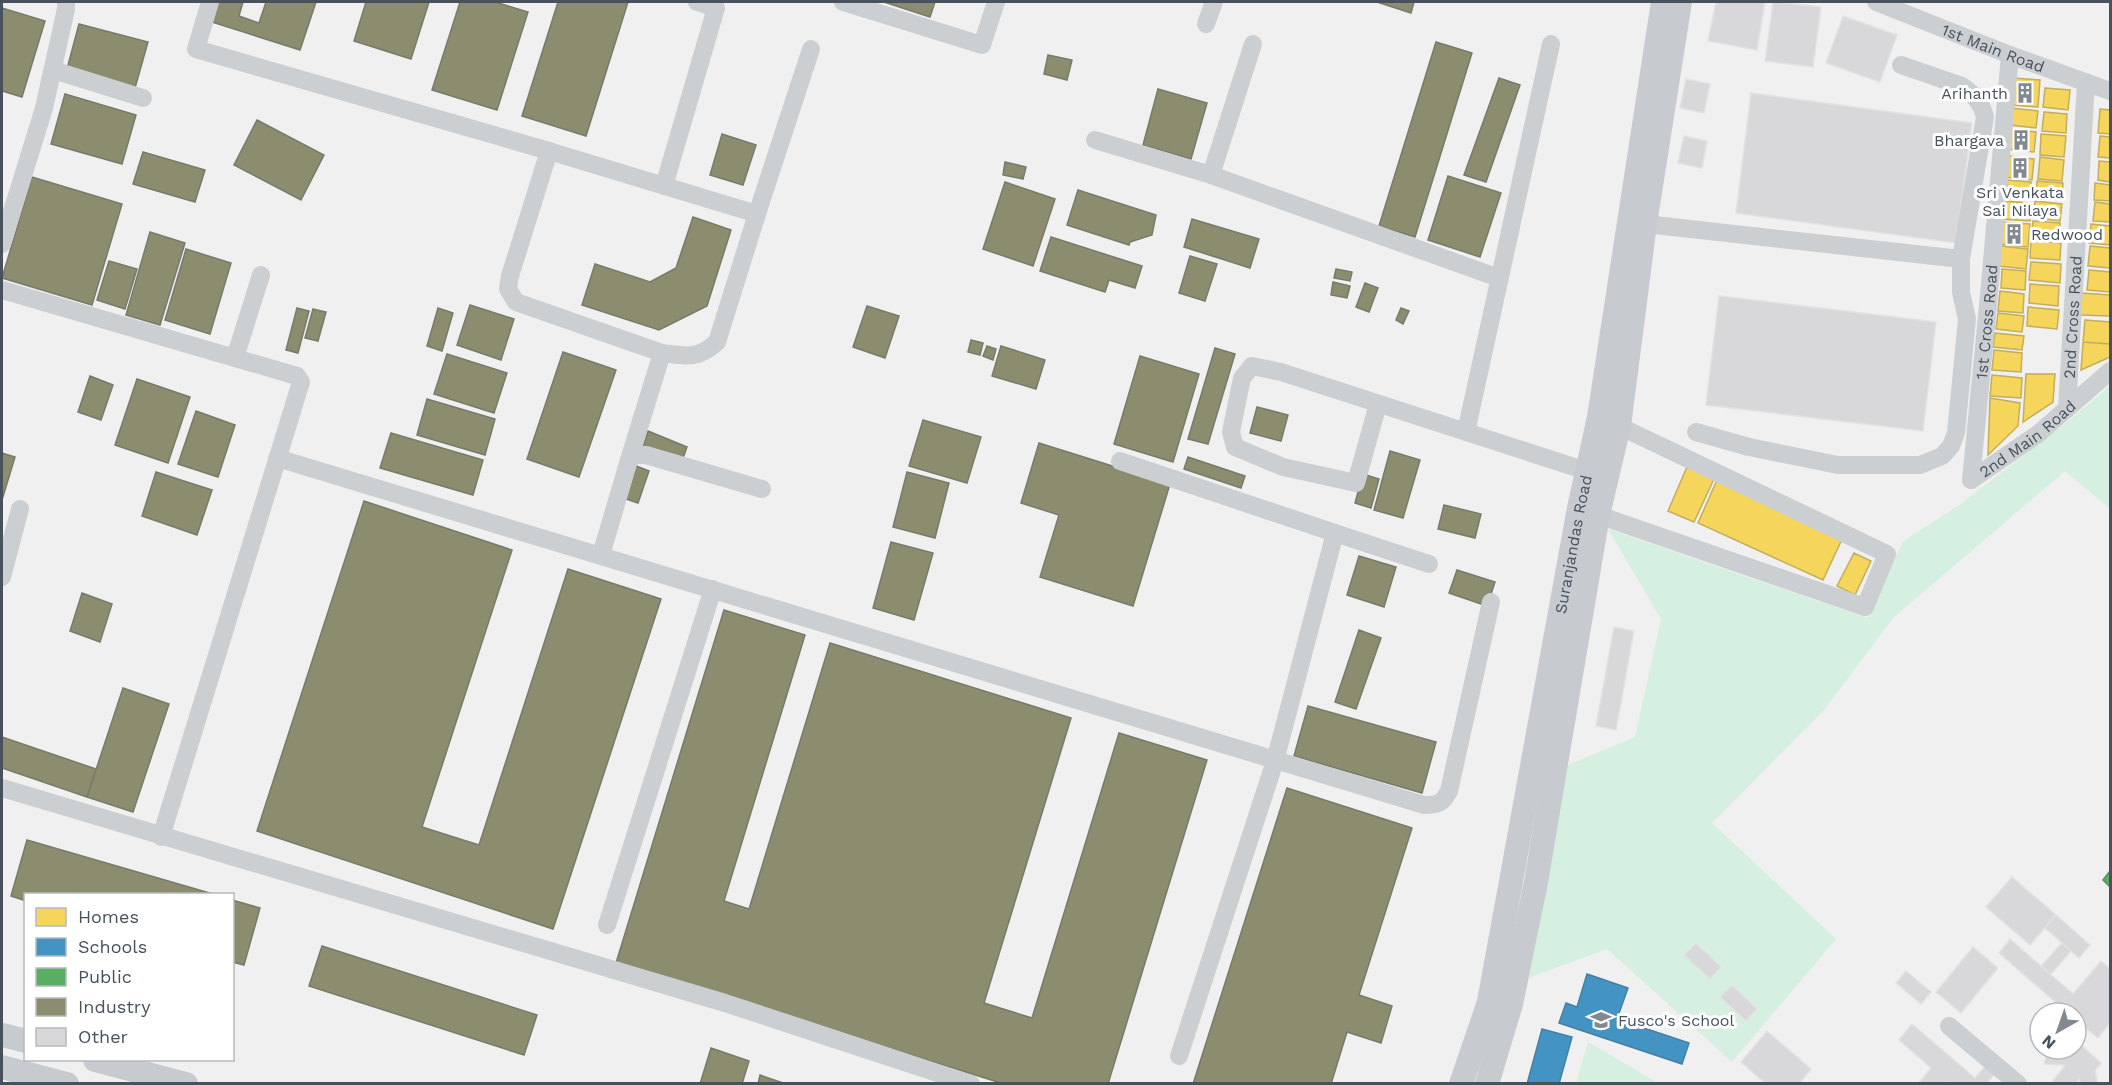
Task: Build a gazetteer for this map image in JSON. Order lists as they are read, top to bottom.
{
  "streets": {
    "main road": ["Suranjandas Road"],
    "street": [
      "1st Main Road",
      "2nd Cross Road",
      "1st Cross Road",
      "2nd Main Road"
    ]
  },
  "crossings": [
    ["1st Main Road", "2nd Cross Road"],
    ["1st Main Road", "1st Cross Road"],
    ["2nd Cross Road", "2nd Main Road"],
    ["1st Cross Road", "2nd Main Road"]
  ],
  "places": {
    "building": [
      "Arihanth",
      "Bhargava",
      "Sri Venkata Sai Nilaya",
      "Redwood"
    ],
    "school or university": ["Fusco's School"]
  },
  "legend": [
    "Homes",
    "Schools",
    "Public",
    "Industry",
    "Other"
  ],
  "north": "bottom left"
}
